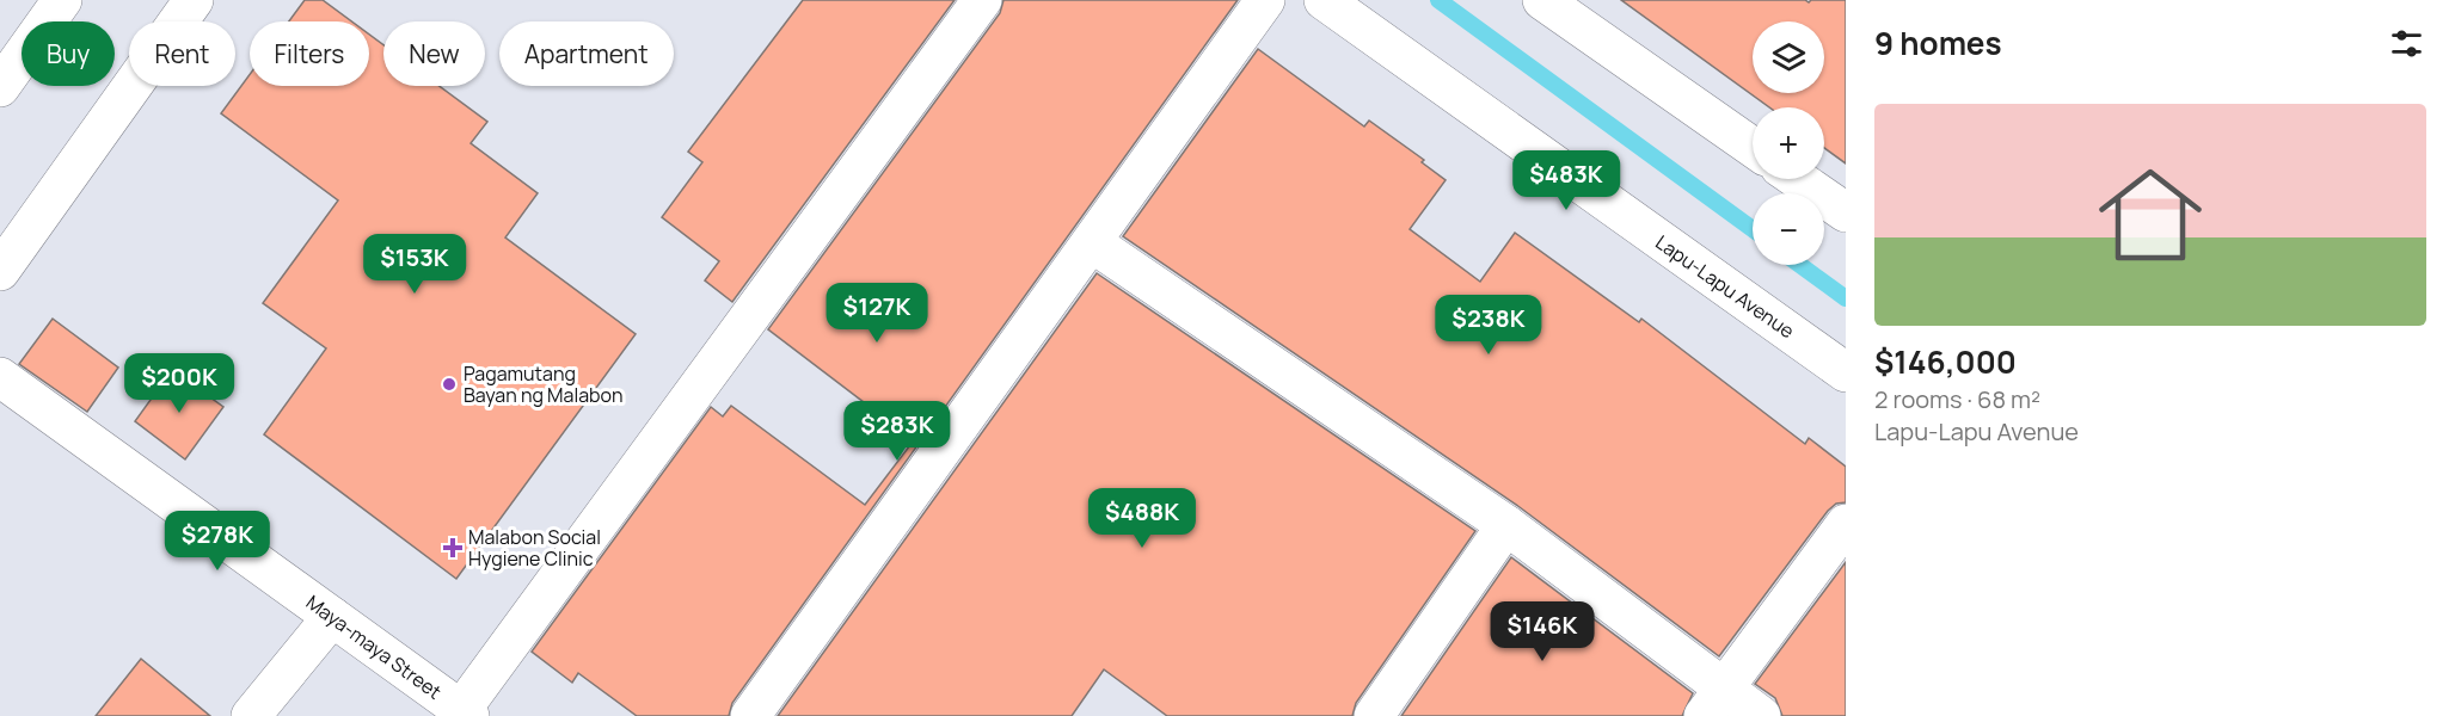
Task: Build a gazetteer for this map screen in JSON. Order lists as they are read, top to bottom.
{
  "streets": {
    "street": ["Lapu-Lapu Avenue", "Maya-maya Street"]
  },
  "places": {
    "other": ["Pagamutang Bayan ng Malabon"],
    "health": ["Malabon Social Hygiene Clinic"]
  },
  "page": {
    "heading": "9 homes",
    "map_buttons": ["+", "−"],
    "chip": [
      "Buy",
      "Rent",
      "Filters",
      "New",
      "Apartment"
    ],
    "list": [
      {
        "name": "$146,000",
        "note": "2 rooms · 68 m² · Lapu-Lapu Avenue"
      }
    ],
    "price": [
      "$483K",
      "$153K",
      "$127K",
      "$238K",
      "$200K",
      "$283K",
      "$488K",
      "$278K",
      "$146K"
    ]
  }
}
